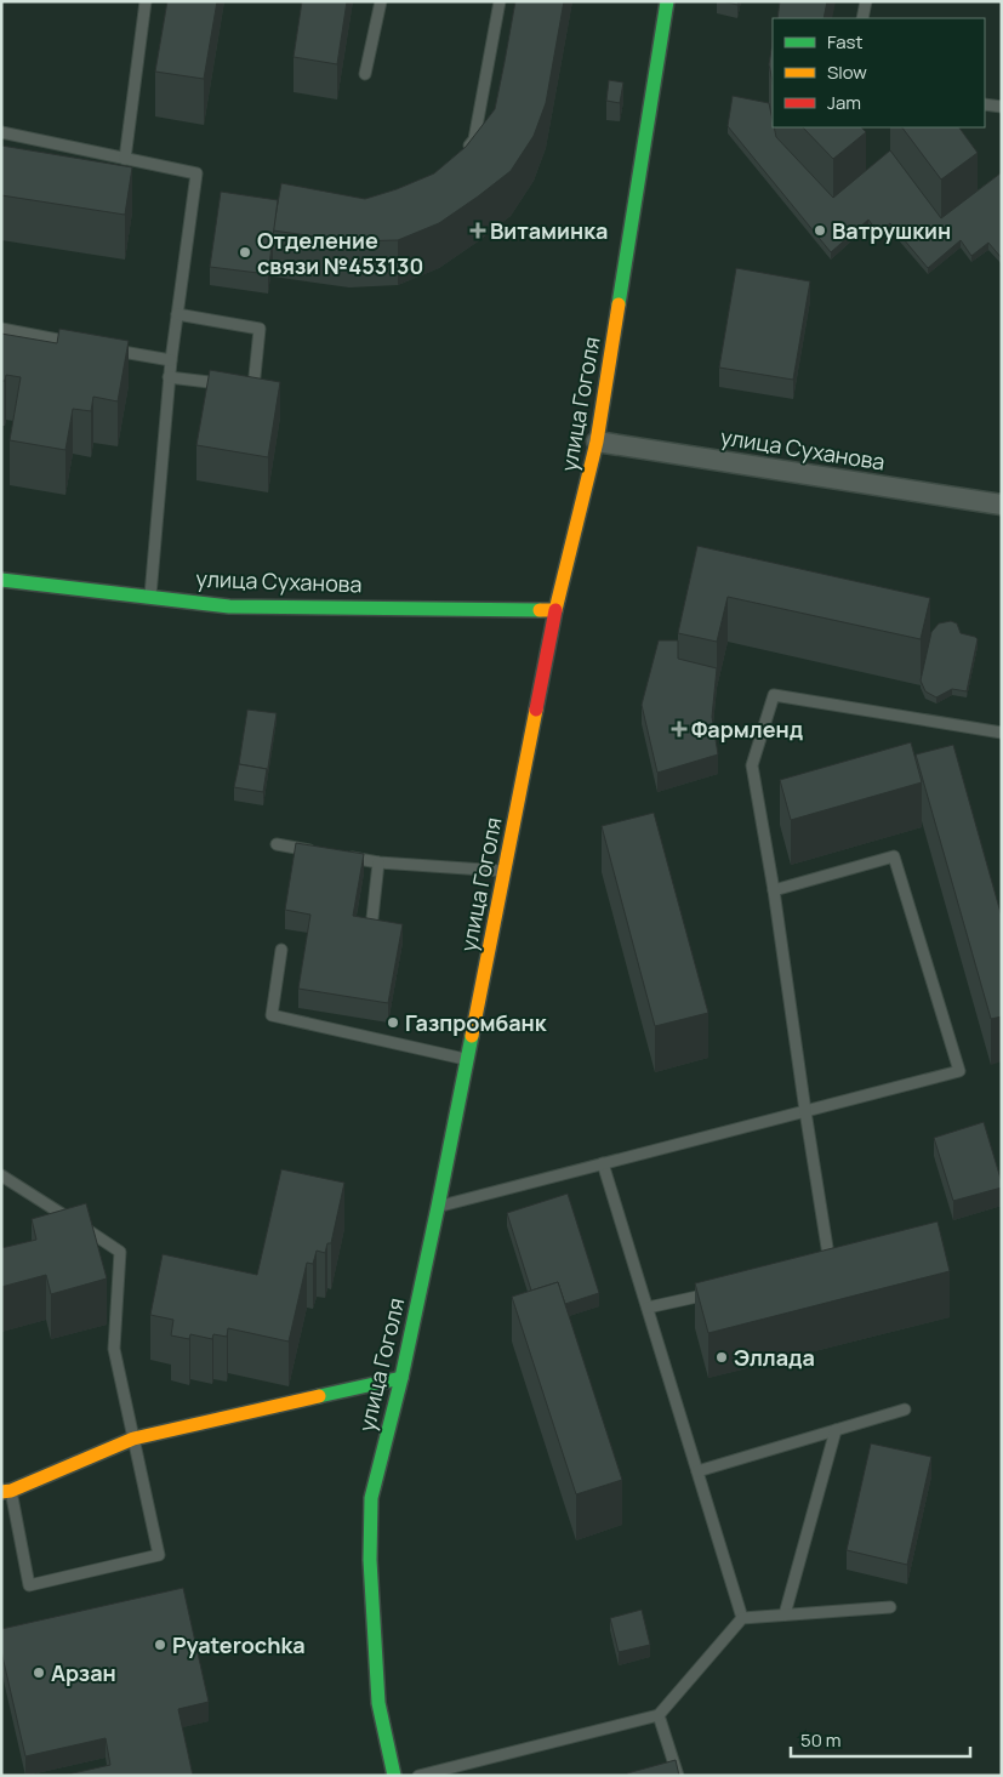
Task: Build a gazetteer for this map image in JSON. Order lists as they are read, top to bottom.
{
  "streets": {
    "street": ["улица Гоголя", "улица Суханова"]
  },
  "crossings": [
    ["улица Гоголя", "улица Суханова"]
  ],
  "places": {
    "health": ["Витаминка", "Фармленд"],
    "other": [
      "Ватрушкин",
      "Отделение связи №453130",
      "Газпромбанк",
      "Эллада",
      "Pyaterochka",
      "Арзан"
    ]
  },
  "legend": ["Fast", "Slow", "Jam"],
  "scale_bar": "50 m"
}
